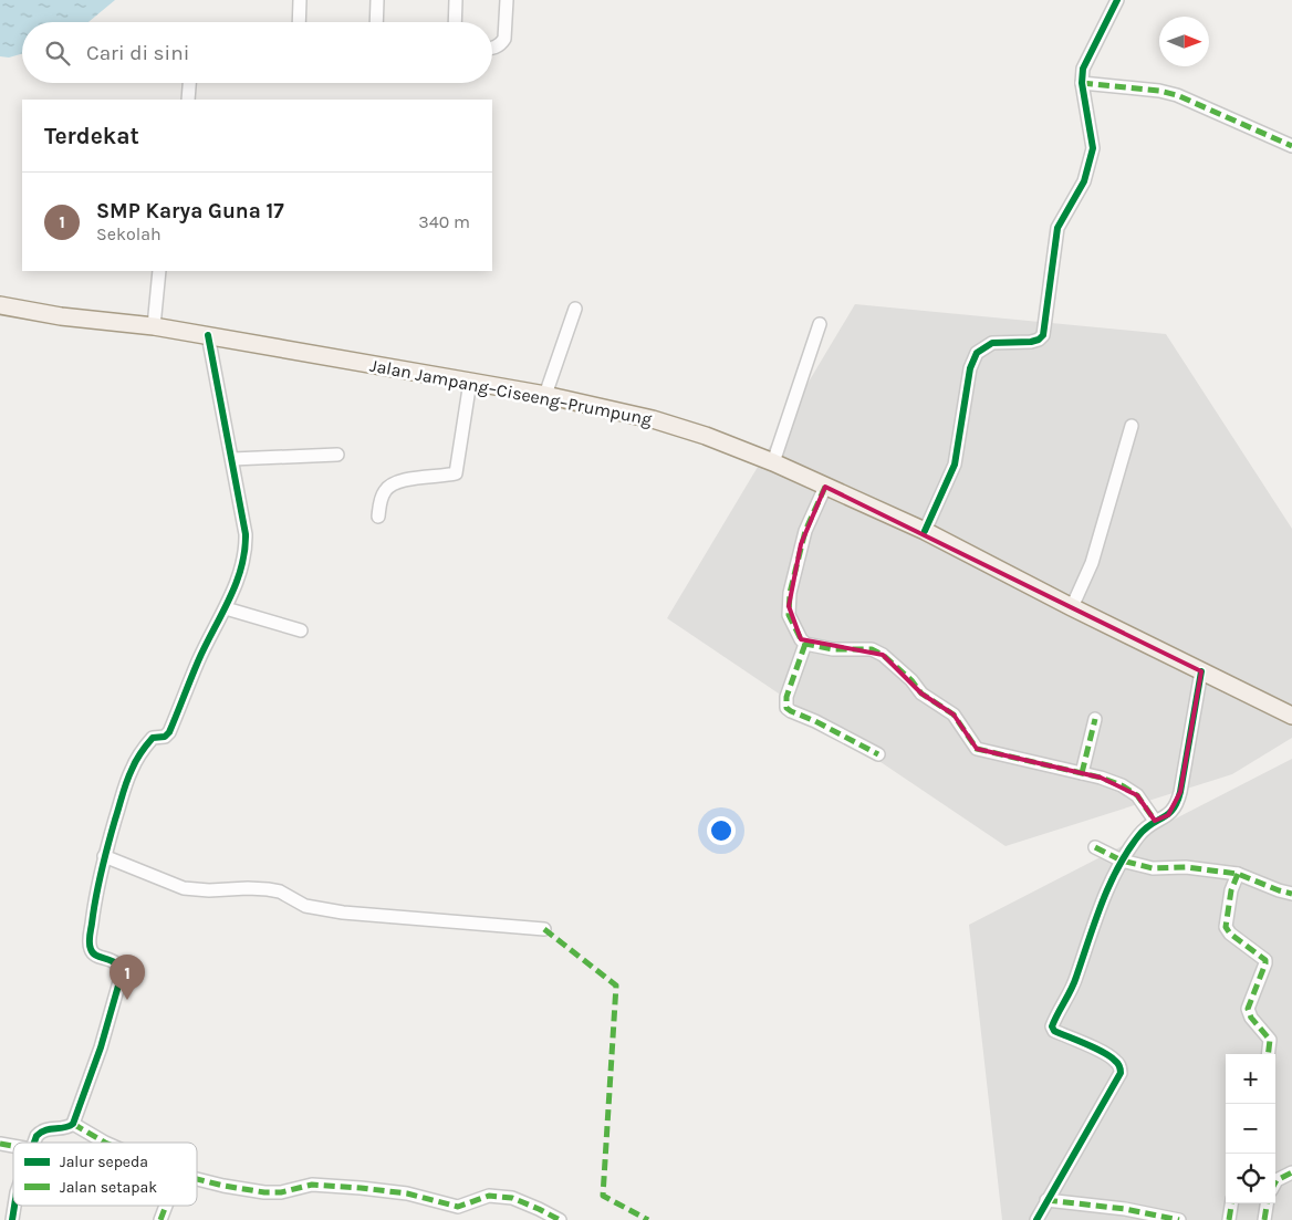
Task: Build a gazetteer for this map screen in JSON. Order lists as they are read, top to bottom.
{
  "streets": {
    "main road": ["Jalan Jampang–Ciseeng–Prumpung"]
  },
  "legend": ["Jalur sepeda", "Jalan setapak"],
  "north": "right",
  "page": {
    "search": "Cari di sini",
    "heading": "Terdekat",
    "list": [
      {
        "mark": "1",
        "name": "SMP Karya Guna 17",
        "note": "Sekolah",
        "value": "340 m"
      }
    ],
    "pins": "1",
    "map_buttons": ["+", "−"]
  }
}
